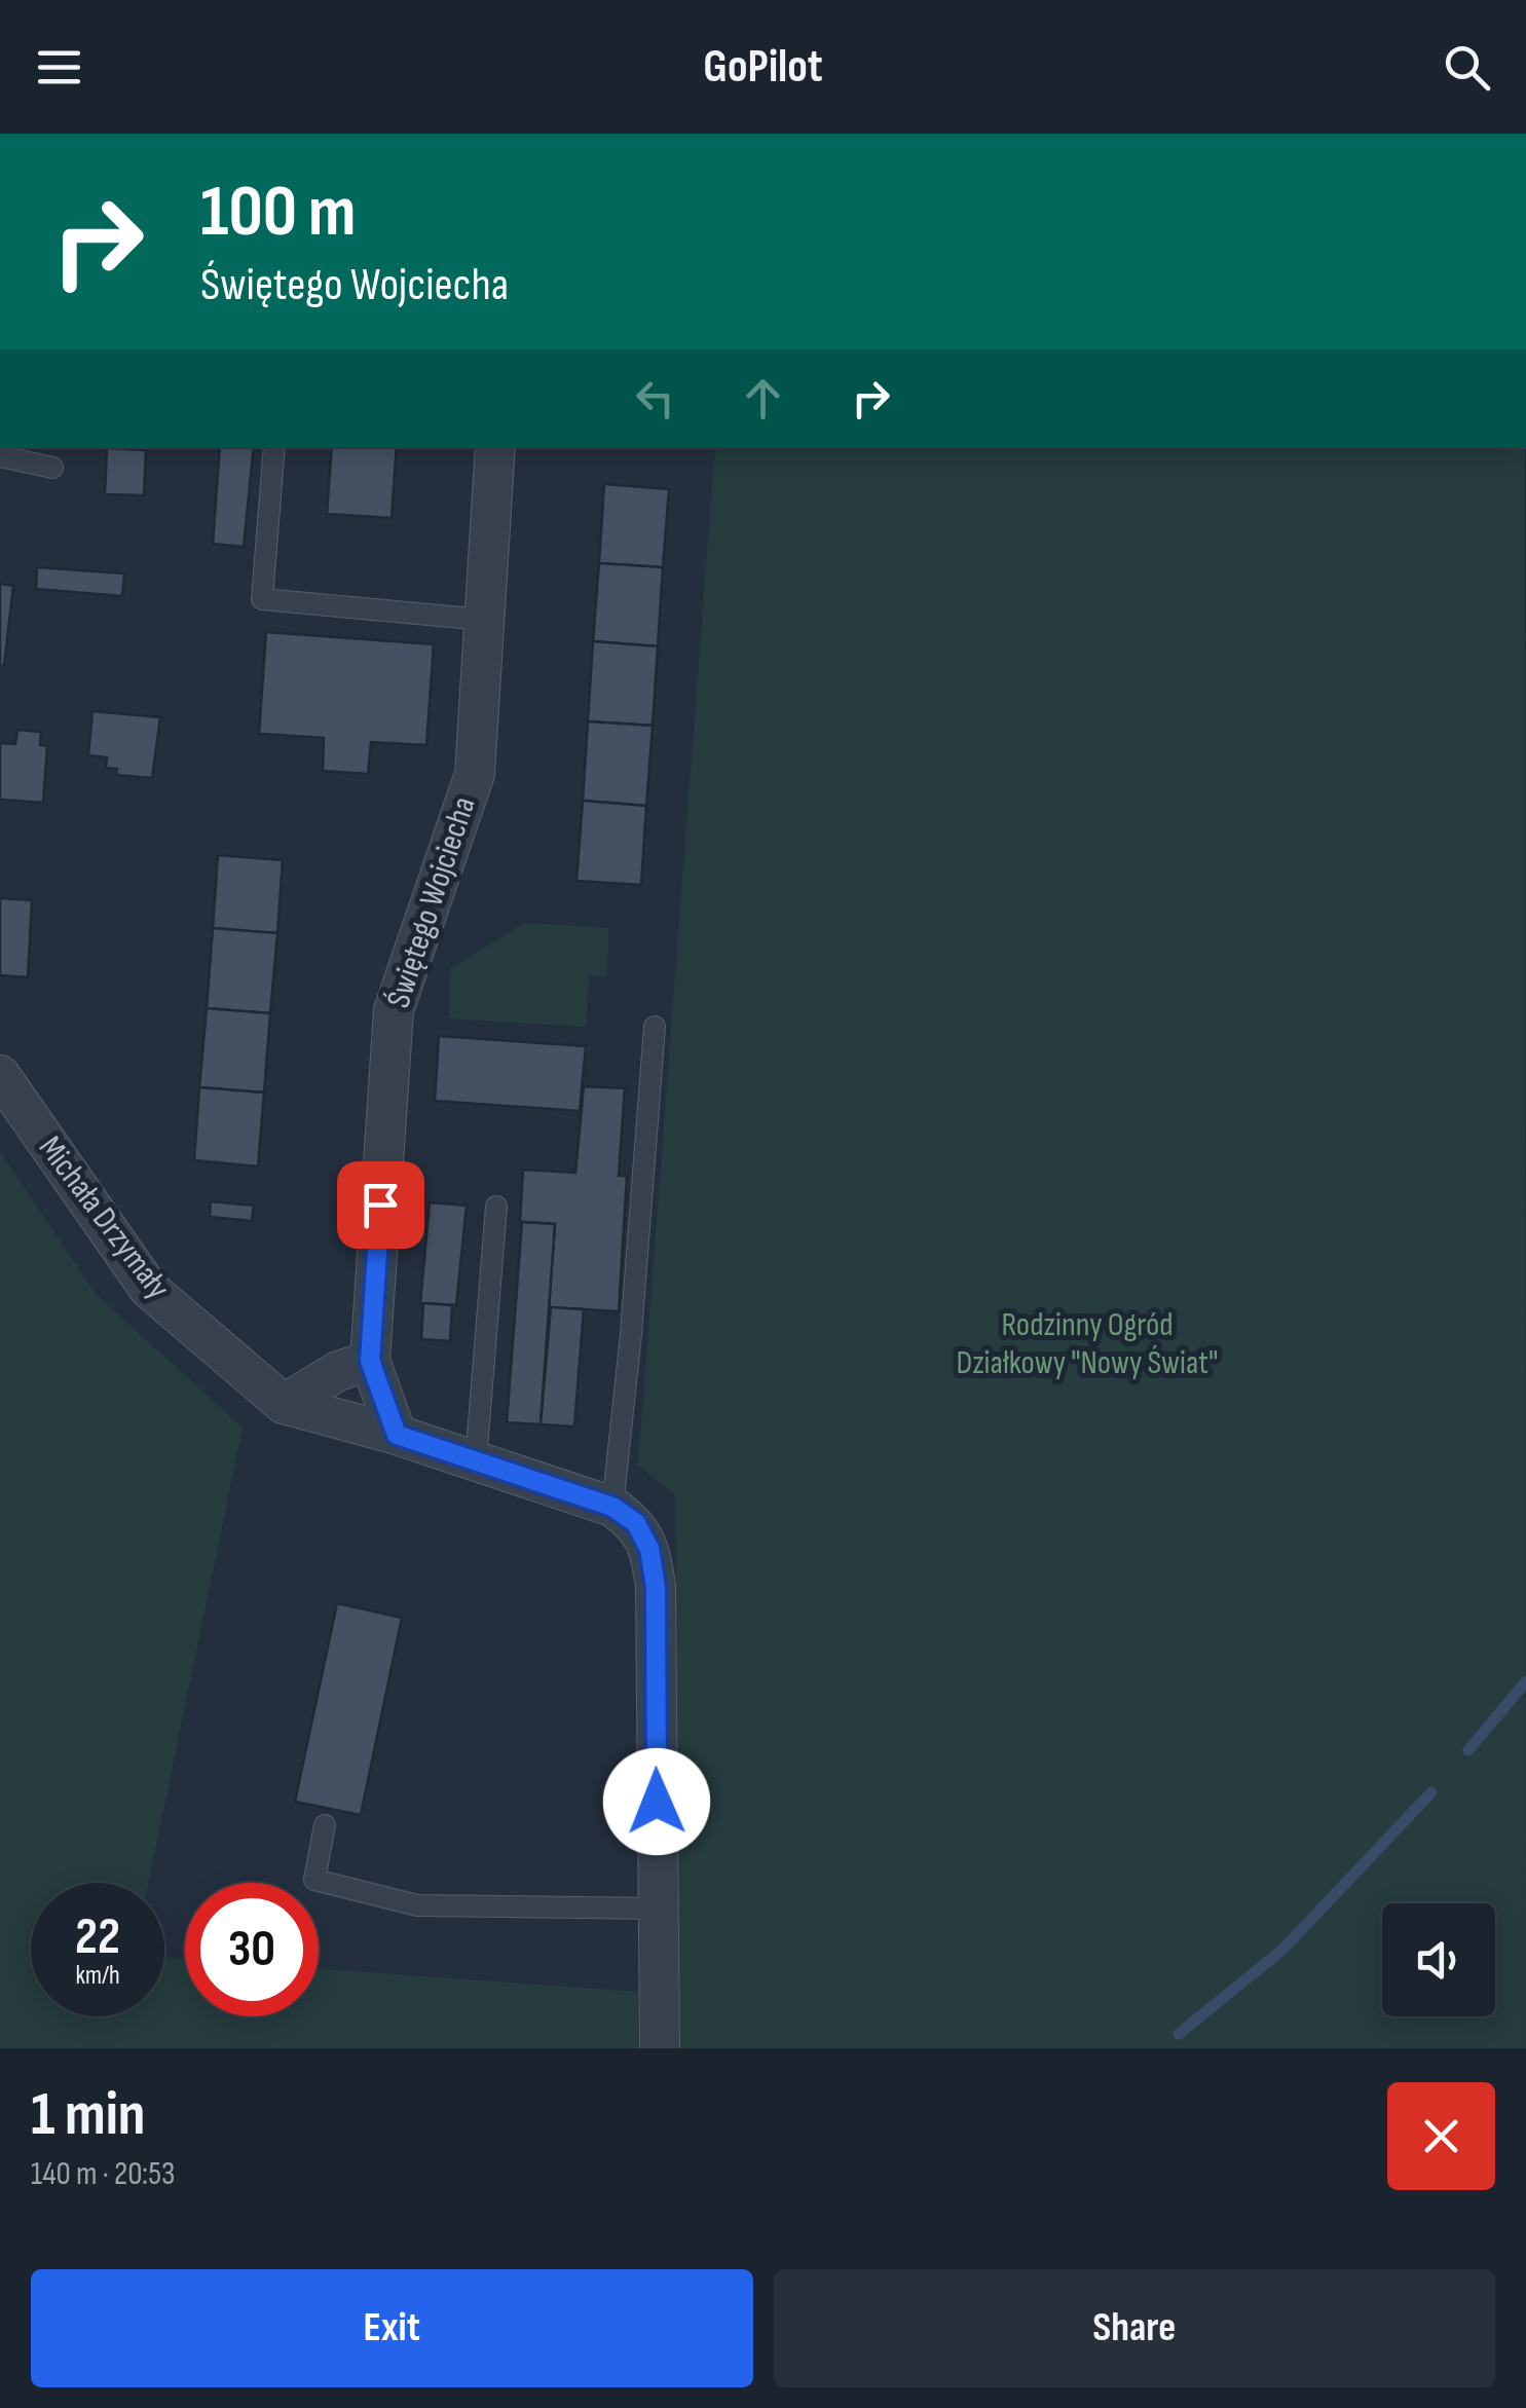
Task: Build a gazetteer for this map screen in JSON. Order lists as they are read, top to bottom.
{
  "streets": {
    "street": ["Świętego Wojciecha", "Michała Drzymały"]
  },
  "crossings": [
    ["Świętego Wojciecha", "Michała Drzymały"]
  ],
  "parks": ["Rodzinny Ogród Działkowy \"Nowy Świat\""],
  "page": {
    "header": "GoPilot",
    "turn": ["100 m", "Świętego Wojciecha"],
    "speed": "22 km/h",
    "limit": "30",
    "heading": ["1 min", "140 m · 20:53"],
    "buttons": ["Exit", "Share"]
  }
}
